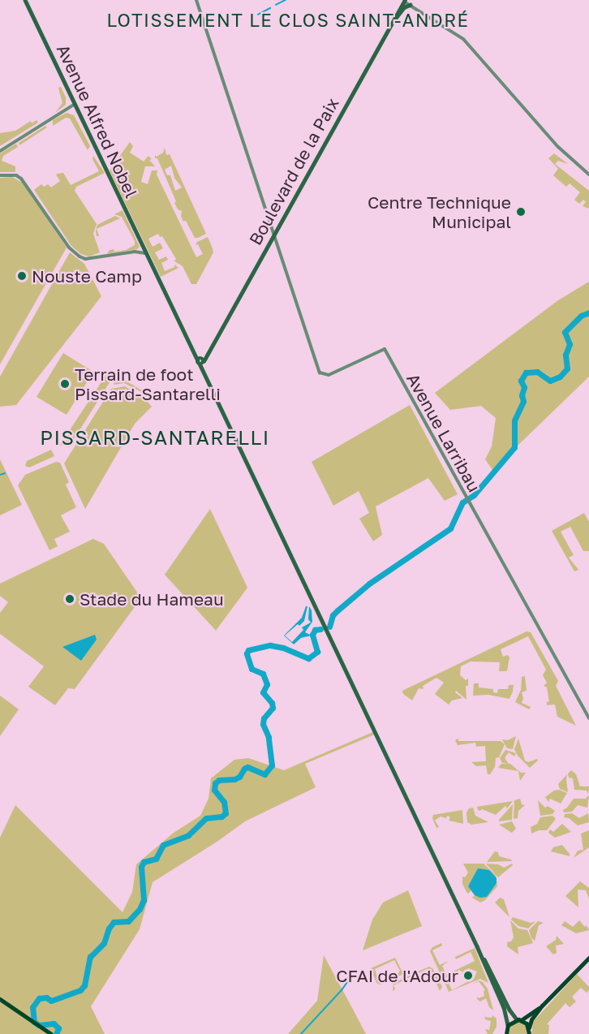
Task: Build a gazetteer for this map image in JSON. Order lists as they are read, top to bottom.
{
  "streets": {
    "main road": ["Avenue Alfred Nobel", "Boulevard de la Paix"],
    "street": ["Avenue Larribau"]
  },
  "crossings": [
    ["Avenue Alfred Nobel", "Boulevard de la Paix"],
    ["Boulevard de la Paix", "Avenue Larribau"]
  ],
  "districts": ["LOTISSEMENT LE CLOS SAINT-ANDRÉ", "PISSARD-SANTARELLI"],
  "places": [
    "Centre Technique Municipal",
    "Nouste Camp",
    "Terrain de foot Pissard-Santarelli",
    "Stade du Hameau",
    "CFAI de l'Adour"
  ]
}
